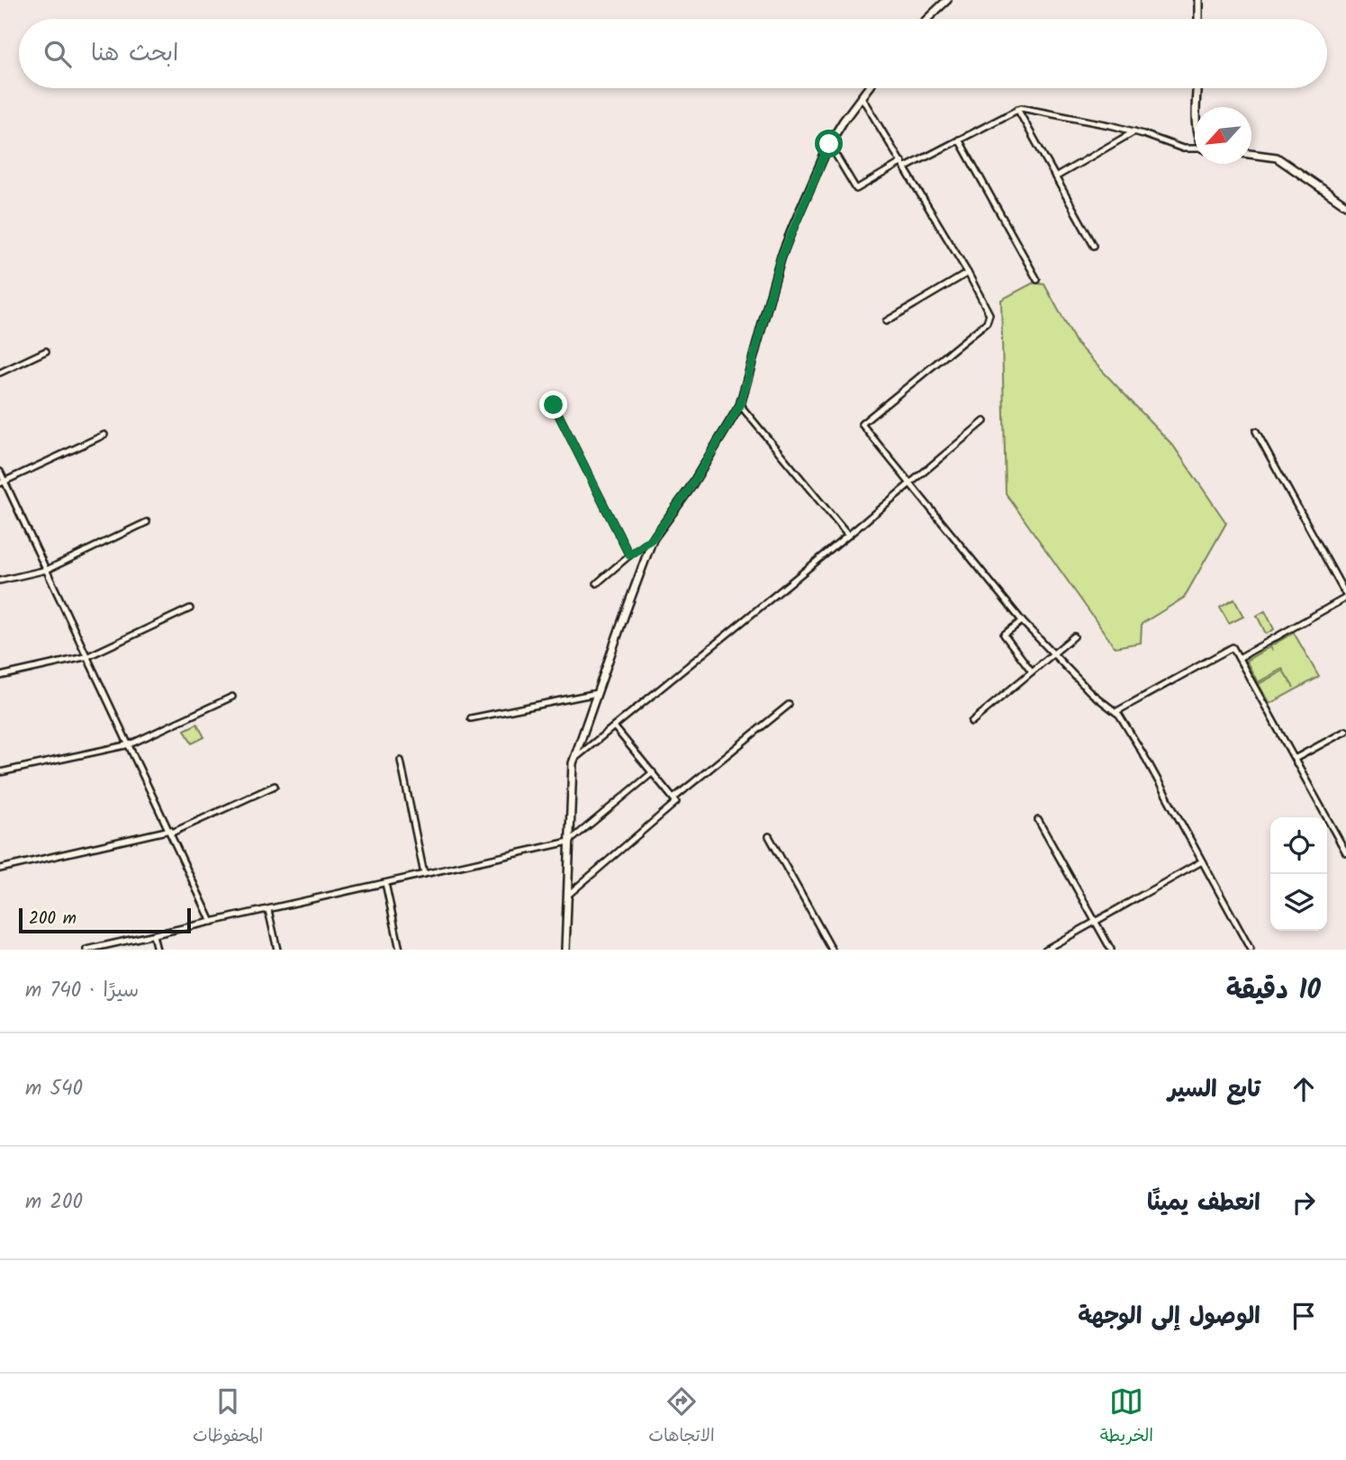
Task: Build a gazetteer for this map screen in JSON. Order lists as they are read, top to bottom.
{
  "scale_bar": "200 m",
  "north": "bottom left",
  "page": {
    "search": "ابحث هنا",
    "scale": "200 m",
    "heading": ["10 دقيقة", "سيرًا · 740 m"],
    "list": [
      ["تابع السير", "540 m"],
      ["انعطف يمينًا", "200 m"],
      "الوصول إلى الوجهة"
    ],
    "nav": ["الخريطة", "الاتجاهات", "المحفوظات"]
  }
}
